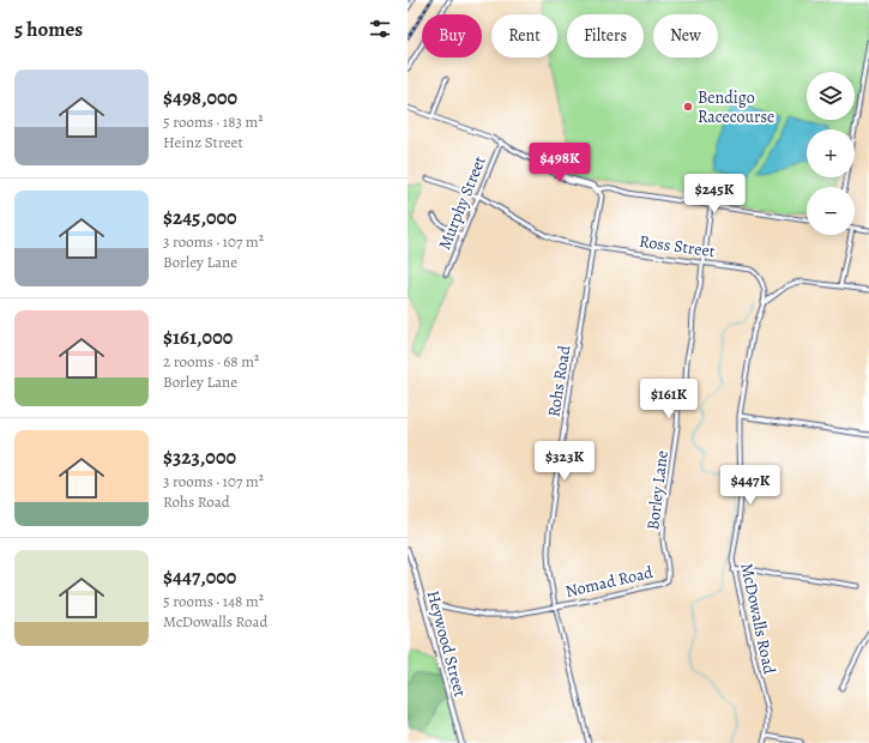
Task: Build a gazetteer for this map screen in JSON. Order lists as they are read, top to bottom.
{
  "streets": {
    "main road": ["Heywood Street"],
    "street": [
      "Murphy Street",
      "Ross Street",
      "Rohs Road",
      "Borley Lane",
      "Nomad Road",
      "McDowalls Road"
    ]
  },
  "crossings": [
    ["Murphy Street", "Ross Street"],
    ["Ross Street", "Rohs Road"],
    ["Ross Street", "Borley Lane"],
    ["Ross Street", "McDowalls Road"],
    ["Rohs Road", "Nomad Road"],
    ["Rohs Road", "Heywood Street"],
    ["Borley Lane", "Nomad Road"],
    ["Nomad Road", "Heywood Street"]
  ],
  "places": ["Bendigo Racecourse"],
  "page": {
    "heading": "5 homes",
    "chip": [
      "Buy",
      "Rent",
      "Filters",
      "New"
    ],
    "list": [
      {
        "name": "$498,000",
        "note": "5 rooms · 183 m² · Heinz Street"
      },
      {
        "name": "$245,000",
        "note": "3 rooms · 107 m² · Borley Lane"
      },
      {
        "name": "$161,000",
        "note": "2 rooms · 68 m² · Borley Lane"
      },
      {
        "name": "$323,000",
        "note": "3 rooms · 107 m² · Rohs Road"
      },
      {
        "name": "$447,000",
        "note": "5 rooms · 148 m² · McDowalls Road"
      }
    ],
    "map_buttons": ["+", "−"],
    "price": [
      "$498K",
      "$245K",
      "$161K",
      "$323K",
      "$447K"
    ]
  }
}
